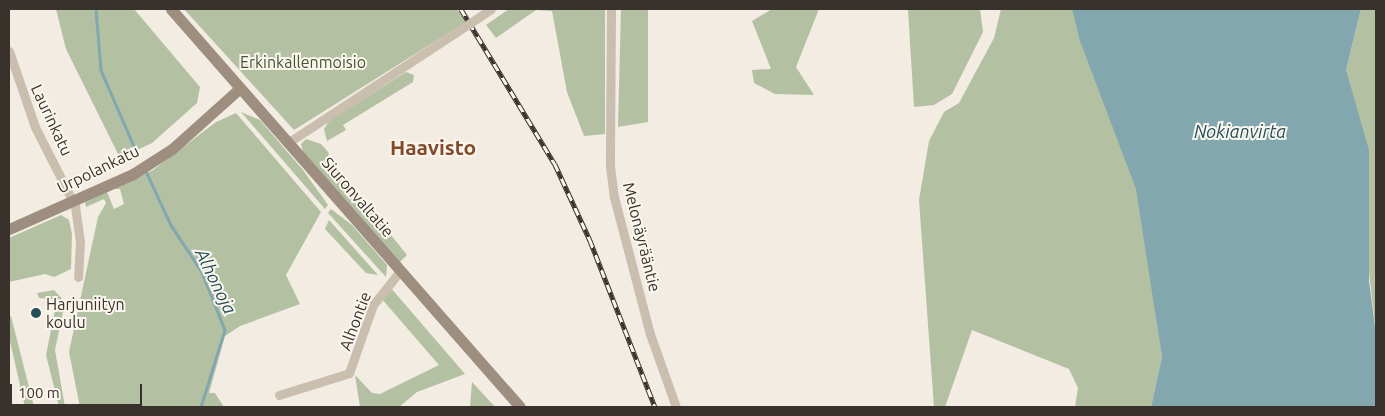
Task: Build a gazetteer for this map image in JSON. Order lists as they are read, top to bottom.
{
  "streets": {
    "main road": ["Urpolankatu", "Siuronvaltatie"],
    "street": ["Laurinkatu", "Melonäyrääntie", "Alhontie"]
  },
  "crossings": [
    ["Laurinkatu", "Urpolankatu"],
    ["Urpolankatu", "Siuronvaltatie"],
    ["Siuronvaltatie", "Alhontie"]
  ],
  "districts": ["Haavisto"],
  "water": ["Nokianvirta", "Alhonoja"],
  "parks": ["Erkinkallenmoisio"],
  "places": ["Harjuniityn koulu"],
  "scale_bar": "100 m"
}
